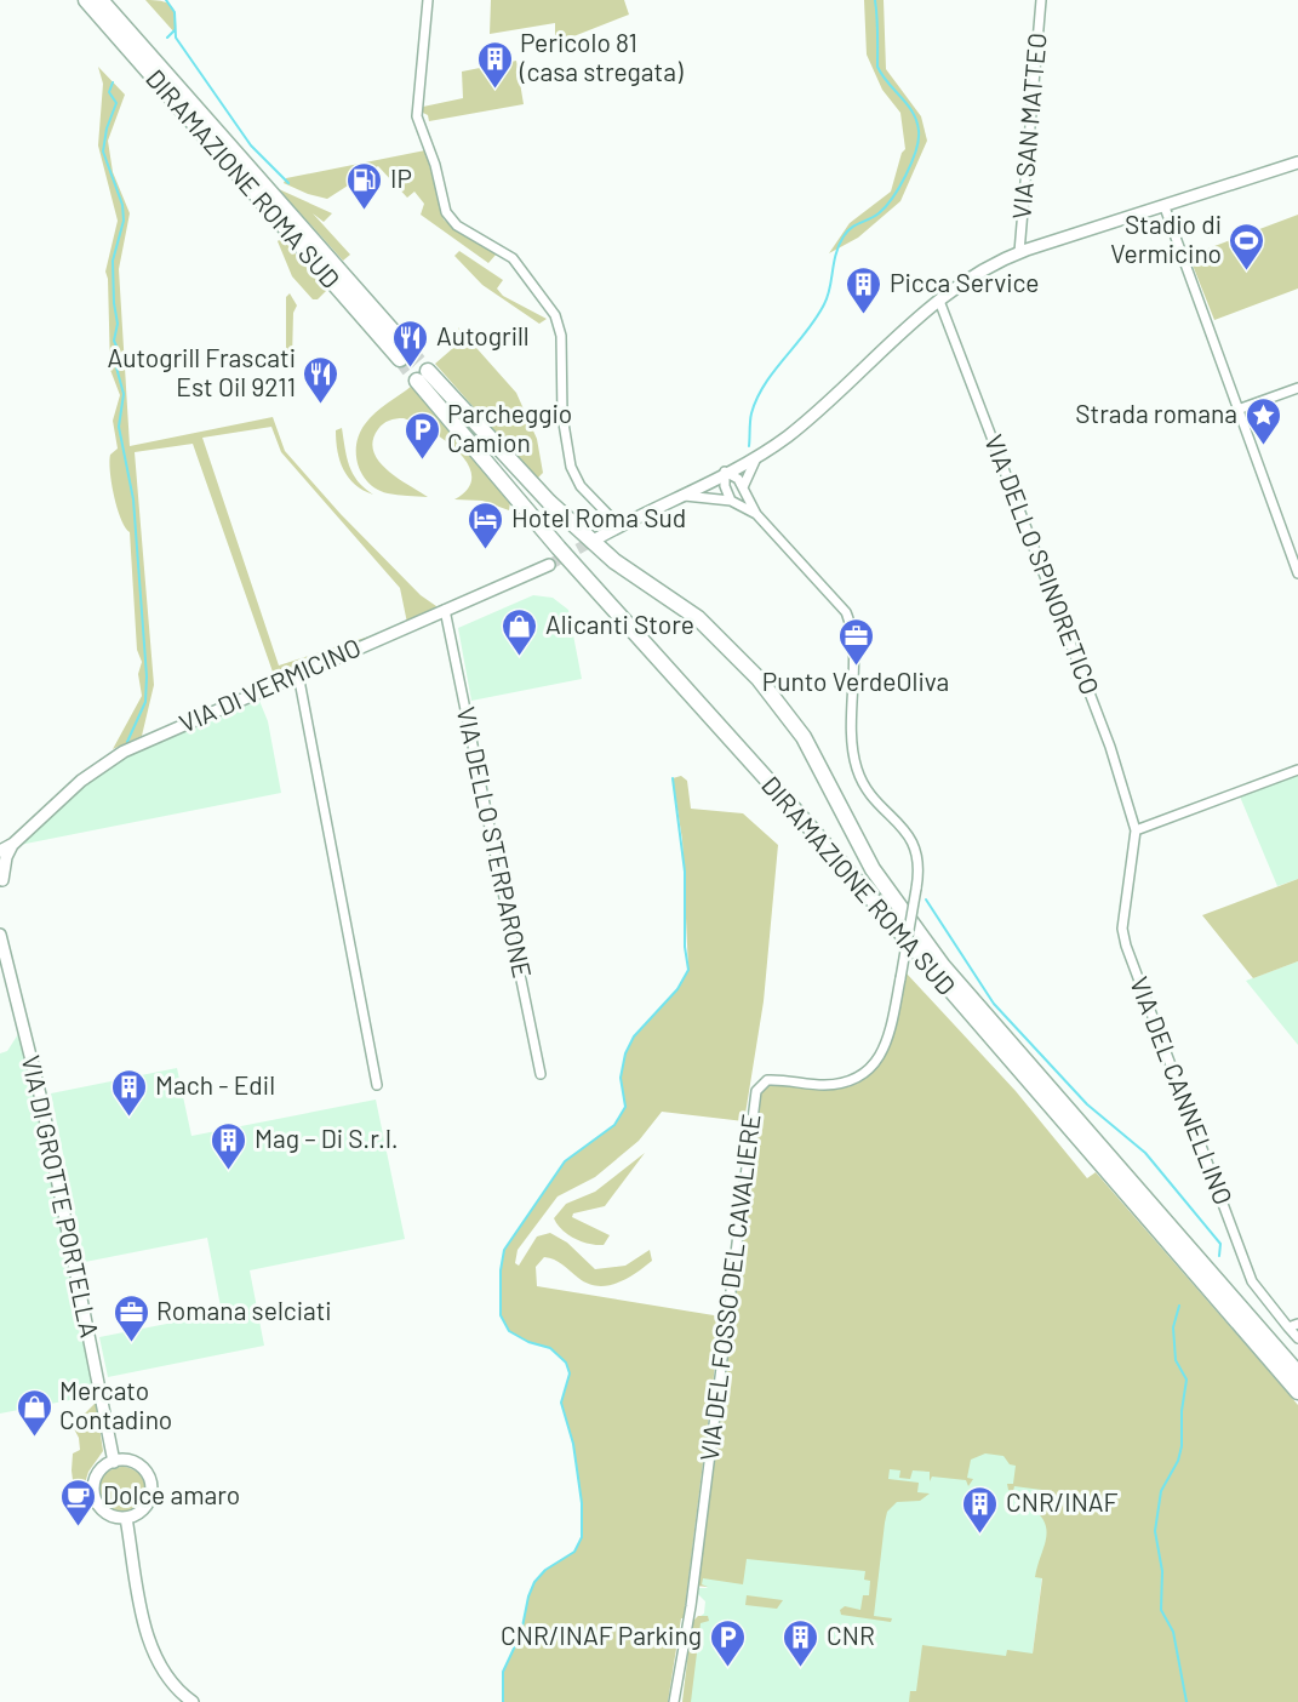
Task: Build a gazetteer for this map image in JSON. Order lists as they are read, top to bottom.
{
  "streets": {
    "highway": ["DIRAMAZIONE ROMA SUD"],
    "main road": ["VIA DI VERMICINO", "VIA DI GROTTE PORTELLA"],
    "street": [
      "VIA SAN MATTEO",
      "VIA DELLO SPINORETICO",
      "VIA DELLO STERPARONE",
      "VIA DEL CANNELLINO",
      "VIA DEL FOSSO DEL CAVALIERE"
    ]
  },
  "crossings": [
    ["VIA DELLO SPINORETICO", "VIA DEL CANNELLINO"],
    ["VIA DI VERMICINO", "VIA DELLO STERPARONE"]
  ],
  "places": {
    "building": [
      "Pericolo 81 (casa stregata)",
      "Picca Service",
      "Mach - Edil",
      "Mag – Di S.r.l.",
      "CNR/INAF",
      "CNR"
    ],
    "fuel station": ["IP"],
    "sports": ["Stadio di Vermicino"],
    "restaurant": ["Autogrill", "Autogrill Frascati Est Oil 9211"],
    "place": ["Strada romana"],
    "parking": ["Parcheggio Camion", "CNR/INAF Parking"],
    "hotel": ["Hotel Roma Sud"],
    "shop": ["Alicanti Store", "Mercato Contadino"],
    "office": ["Punto VerdeOliva", "Romana selciati"],
    "cafe": ["Dolce amaro"]
  }
}
